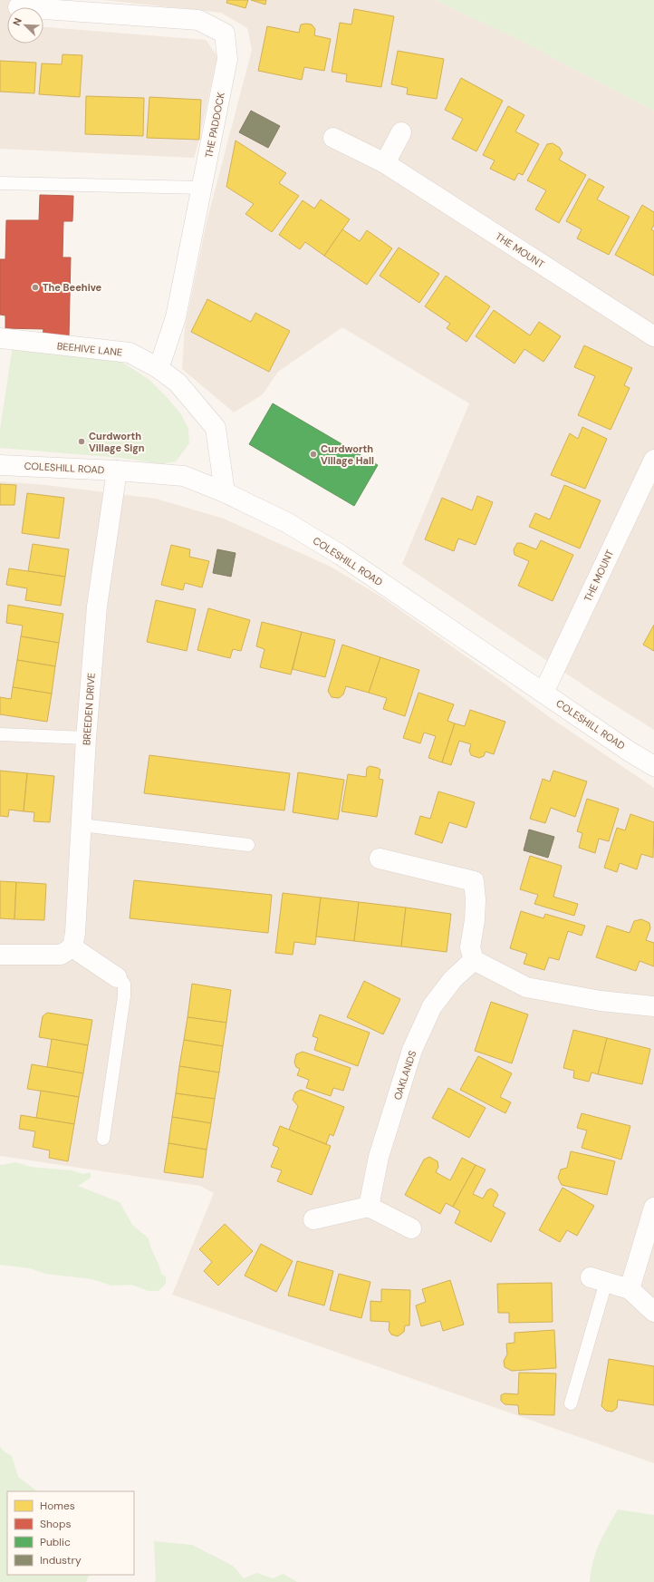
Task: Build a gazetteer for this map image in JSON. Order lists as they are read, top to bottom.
{
  "streets": {
    "street": [
      "THE PADDOCK",
      "THE MOUNT",
      "BEEHIVE LANE",
      "COLESHILL ROAD",
      "BREEDEN DRIVE",
      "OAKLANDS"
    ]
  },
  "crossings": [
    ["THE PADDOCK", "BEEHIVE LANE"],
    ["THE MOUNT", "COLESHILL ROAD"],
    ["BEEHIVE LANE", "COLESHILL ROAD"],
    ["COLESHILL ROAD", "BREEDEN DRIVE"]
  ],
  "places": ["The Beehive", "Curdworth Village Sign", "Curdworth Village Hall"],
  "legend": [
    "Homes",
    "Shops",
    "Public",
    "Industry"
  ],
  "north": "top left"
}
